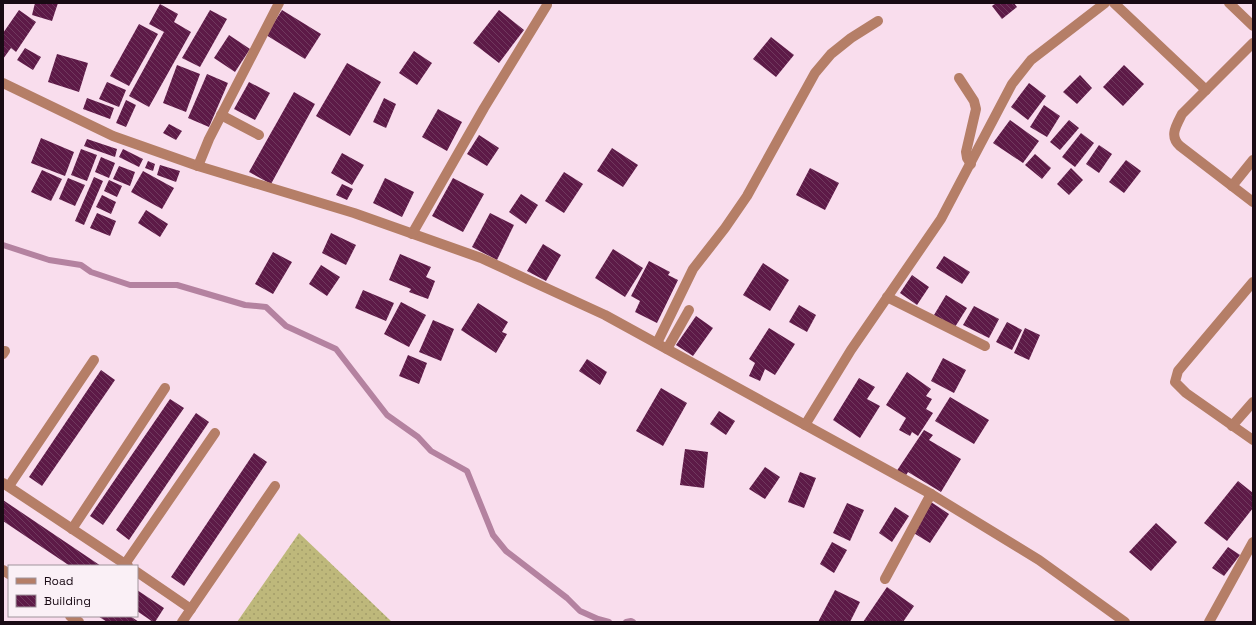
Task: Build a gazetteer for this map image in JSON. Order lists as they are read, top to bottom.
{
  "legend": ["Road", "Building"]
}
